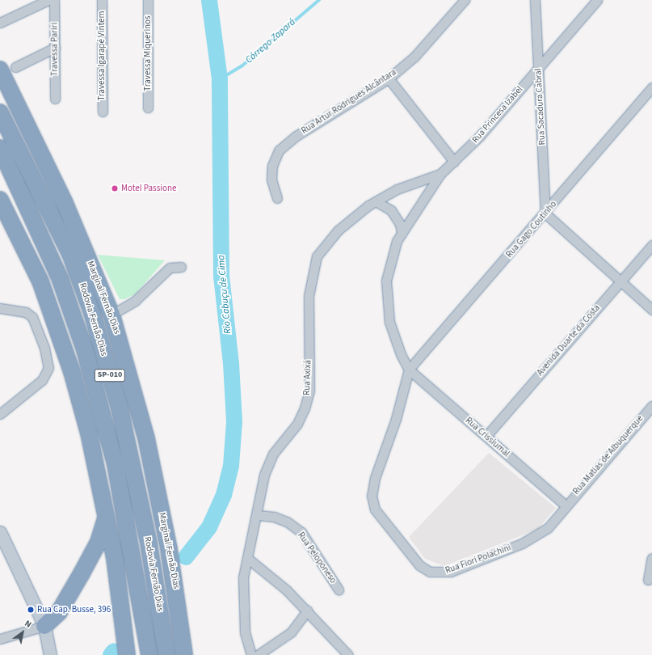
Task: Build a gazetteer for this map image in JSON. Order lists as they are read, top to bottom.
{
  "streets": {
    "highway": ["Marginal Fernão Dias", "Rodovia Fernão Dias", "SP-010"],
    "street": [
      "Travessa Pariri",
      "Travessa Miquerinos",
      "Travessa Igarapé Vintem",
      "Rua Artur Rodrigues Alcântara",
      "Rua Sacadura Cabral",
      "Rua Princesa Izabel",
      "Rua Gago Coutinho",
      "Avenida Duarte da Costa",
      "Rua Axixá",
      "Rua Crissiumal",
      "Rua Matias de Albuquerque",
      "Rua Peloponeso",
      "Rua Fiori Polachini"
    ]
  },
  "crossings": [
    ["Rua Sacadura Cabral", "Rua Princesa Izabel"],
    ["Rua Sacadura Cabral", "Rua Gago Coutinho"],
    ["Rua Princesa Izabel", "Rua Gago Coutinho"],
    ["Rua Princesa Izabel", "Rua Axixá"],
    ["Rua Princesa Izabel", "Rua Crissiumal"],
    ["Rua Princesa Izabel", "Rua Fiori Polachini"],
    ["Rua Gago Coutinho", "Rua Crissiumal"],
    ["Rua Gago Coutinho", "Rua Fiori Polachini"],
    ["Avenida Duarte da Costa", "Rua Crissiumal"],
    ["Rua Axixá", "Rua Peloponeso"],
    ["Rua Crissiumal", "Rua Matias de Albuquerque"],
    ["Rua Crissiumal", "Rua Fiori Polachini"],
    ["Rua Matias de Albuquerque", "Rua Fiori Polachini"]
  ],
  "water": ["Córrego Zapará", "Rio Cabuçu de Cima"],
  "places": ["Motel Passione", "Rua Cap. Busse, 396"],
  "north": "top right"
}
